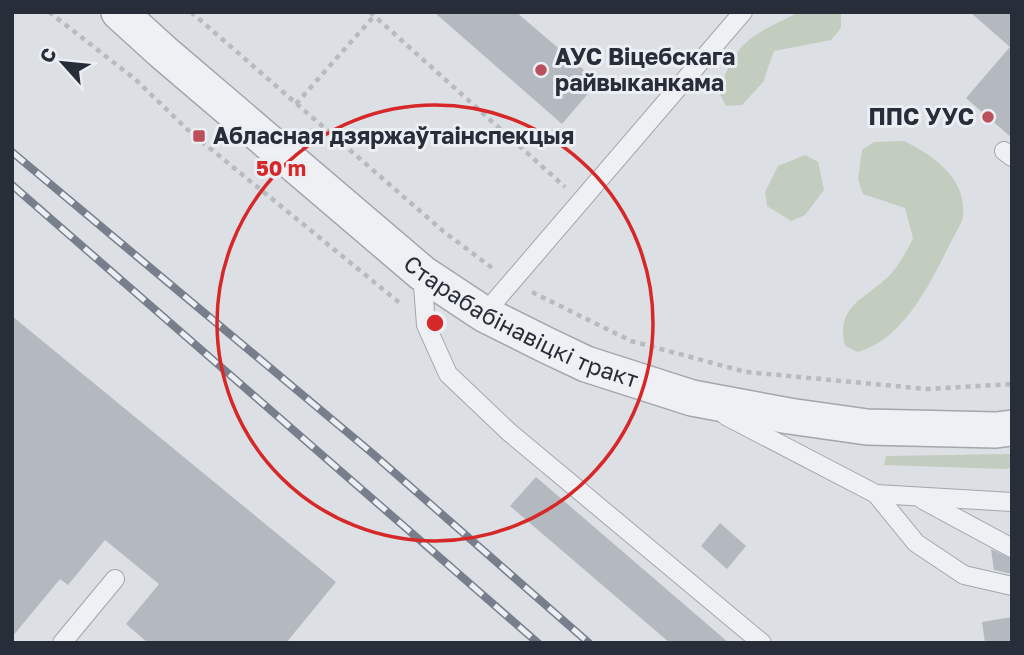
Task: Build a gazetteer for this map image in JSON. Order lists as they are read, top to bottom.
{
  "streets": {
    "street": ["Старабабінавіцкі тракт"]
  },
  "places": {
    "other": ["АУС Віцебскага райвыканкама", "ППС УУС"],
    "transit": ["Абласная дзяржаўтаінспекцыя"]
  },
  "north": "top left",
  "rings": ["50 m"]
}
